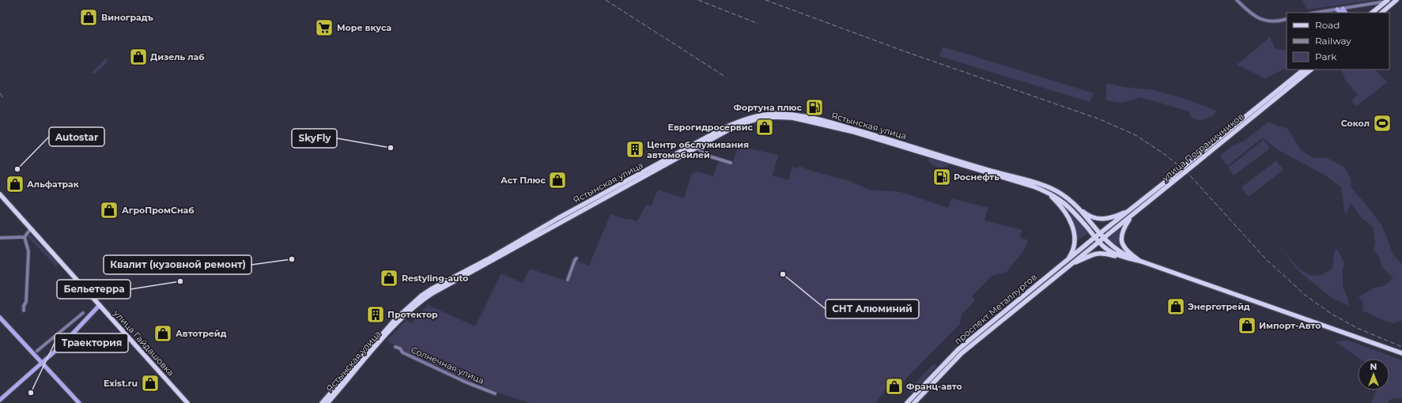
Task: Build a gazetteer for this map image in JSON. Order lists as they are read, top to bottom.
{
  "streets": {
    "main road": [
      "Ястынская улица",
      "улица Пограничников",
      "проспект Металлургов",
      "улица Гайдашовка"
    ],
    "street": ["Солнечная улица"]
  },
  "crossings": [
    ["Ястынская улица", "улица Пограничников"],
    ["Ястынская улица", "проспект Металлургов"],
    ["улица Пограничников", "проспект Металлургов"]
  ],
  "places": {
    "shop": [
      "Виноградъ",
      "Дизель лаб",
      "Еврогидросервис",
      "Аст Плюс",
      "Альфатрак",
      "АгроПромСнаб",
      "Restyling-auto",
      "Энерготрейд",
      "Импорт-Авто",
      "Автотрейд",
      "Exist.ru",
      "Франц-авто"
    ],
    "supermarket": ["Море вкуса"],
    "fuel station": ["Фортуна плюс", "Роснефть"],
    "sports": ["Сокол"],
    "other": [
      "SkyFly",
      "Autostar",
      "Квалит (кузовной ремонт)",
      "СНТ Алюминий",
      "Бельетерра",
      "Траектория"
    ],
    "building": ["Центр обслуживания автомобилей", "Протектор"]
  },
  "legend": ["Road", "Railway", "Park"],
  "north": "top"
}
